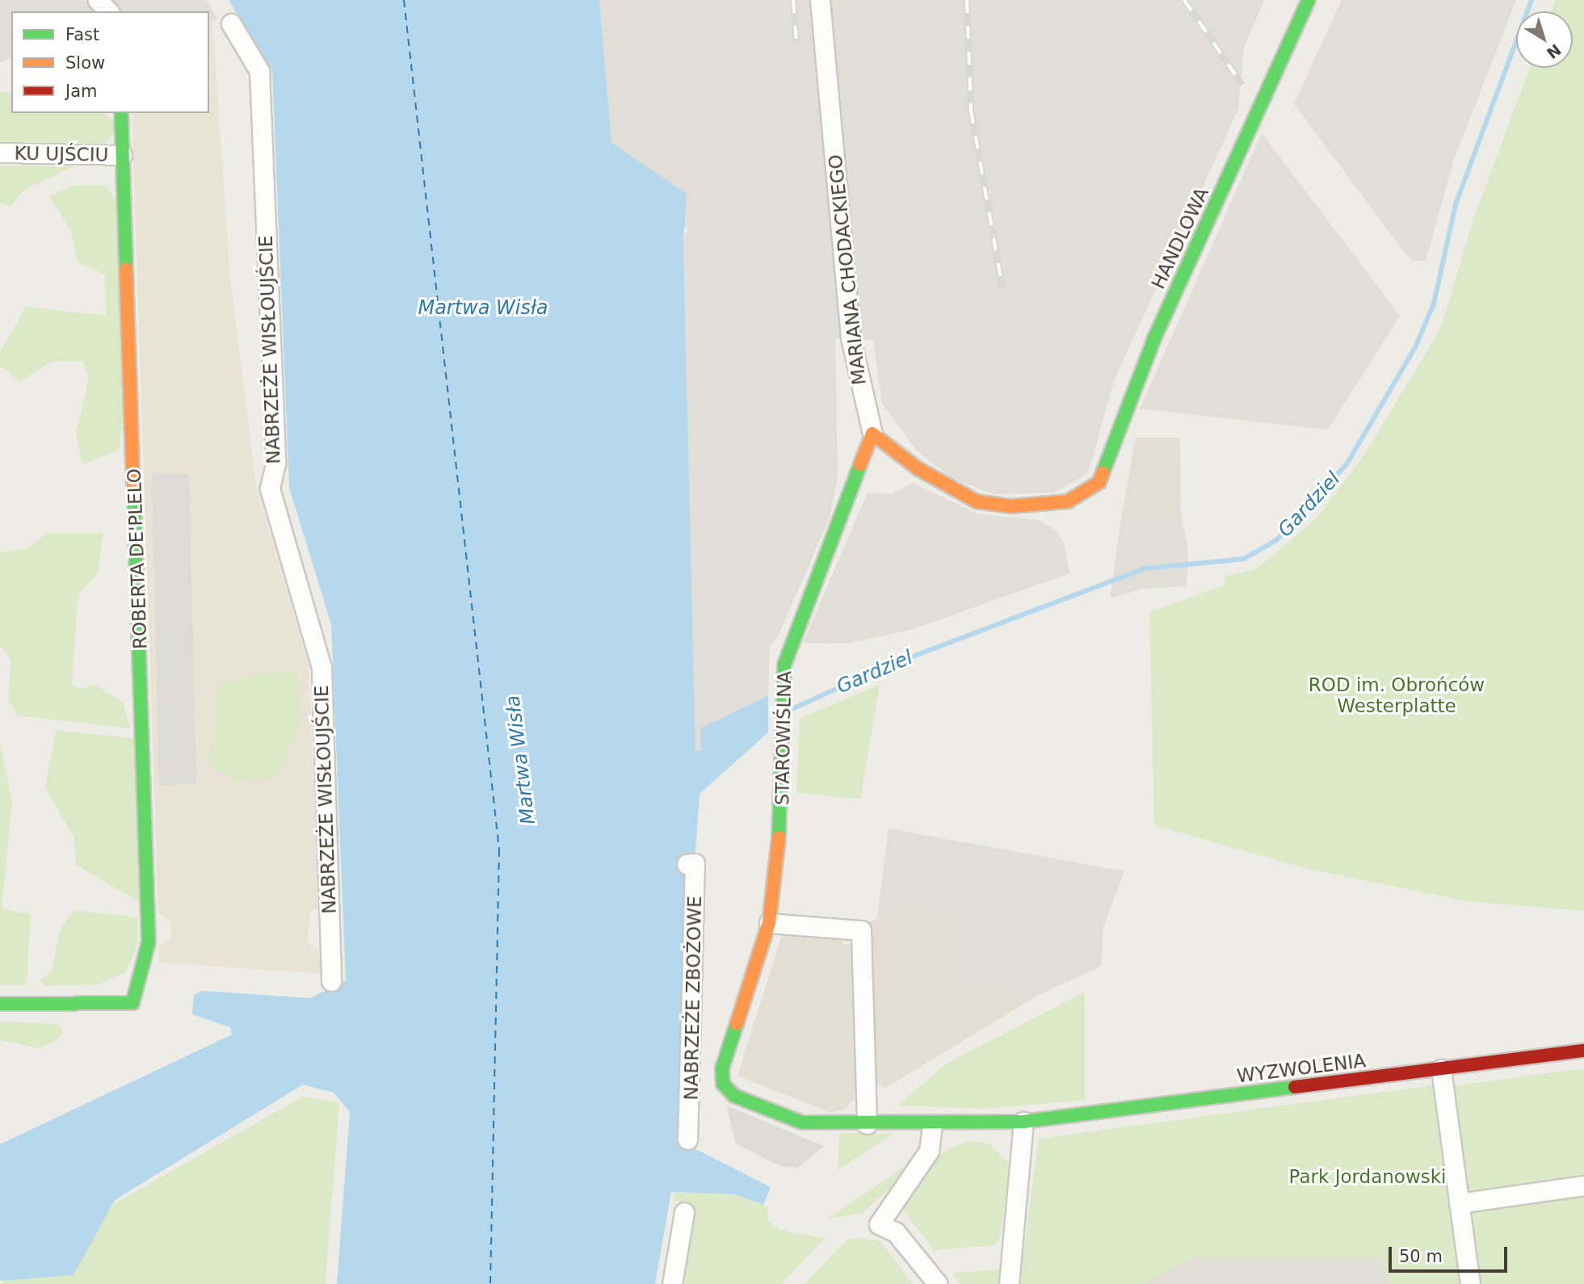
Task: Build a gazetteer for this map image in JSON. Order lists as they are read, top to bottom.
{
  "streets": {
    "street": [
      "KU UJŚCIU",
      "HANDLOWA",
      "MARIANA CHODACKIEGO",
      "NABRZEŻE WISŁOUJŚCIE",
      "ROBERTA DE'PLELO",
      "STAROWIŚLNA",
      "NABRZEŻE ZBOŻOWE",
      "WYZWOLENIA"
    ]
  },
  "crossings": [
    ["KU UJŚCIU", "ROBERTA DE'PLELO"],
    ["HANDLOWA", "MARIANA CHODACKIEGO"],
    ["HANDLOWA", "STAROWIŚLNA"],
    ["MARIANA CHODACKIEGO", "STAROWIŚLNA"],
    ["STAROWIŚLNA", "WYZWOLENIA"]
  ],
  "water": ["Martwa Wisła", "Gardziel"],
  "parks": ["ROD im. Obrońców Westerplatte", "Park Jordanowski"],
  "legend": ["Fast", "Slow", "Jam"],
  "scale_bar": "50 m",
  "north": "bottom right"
}
